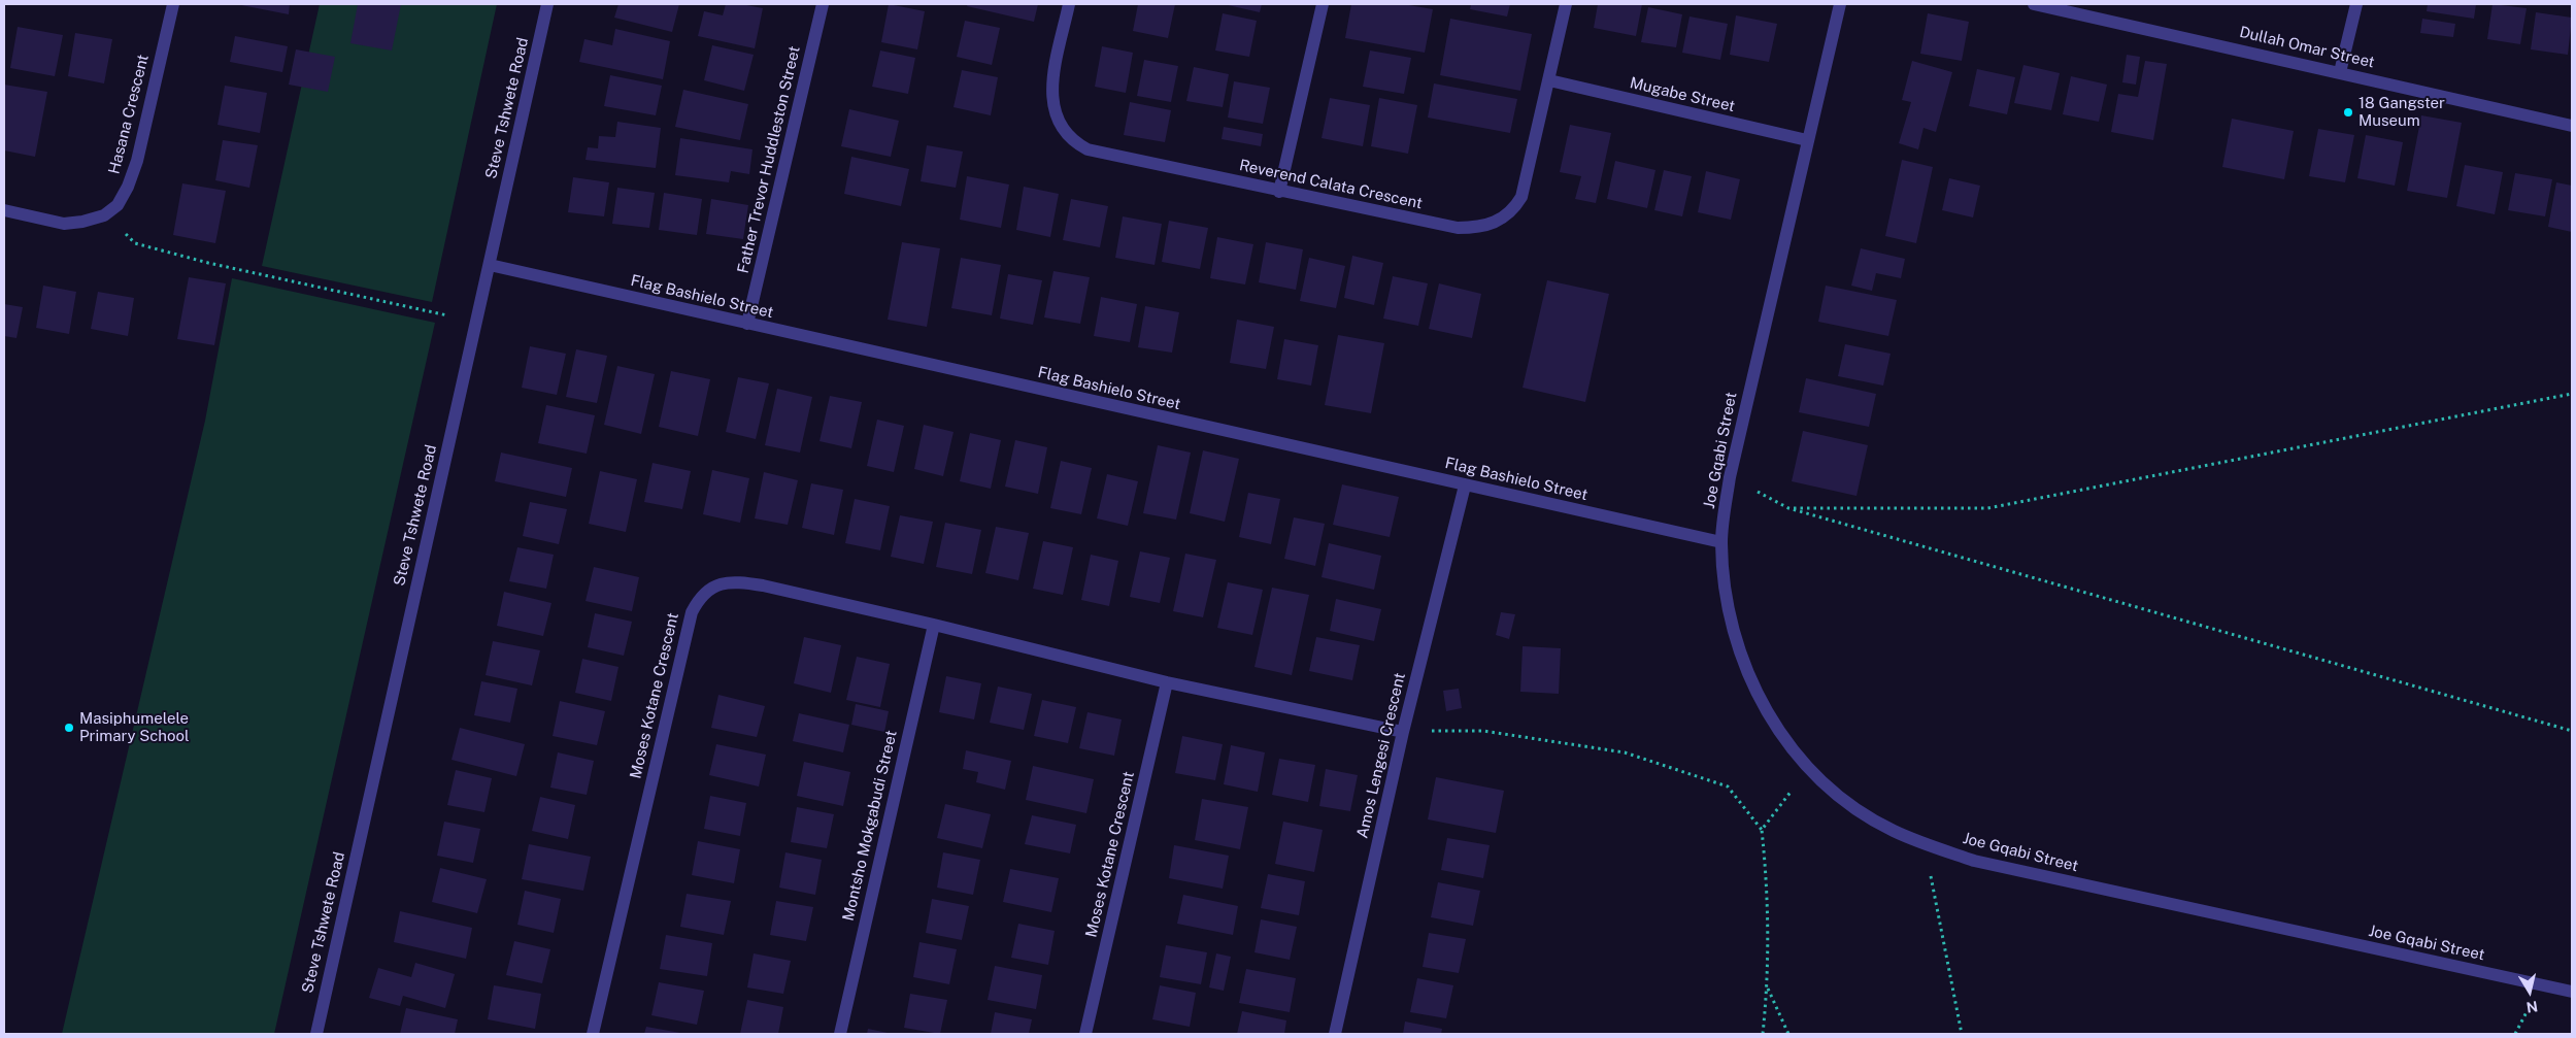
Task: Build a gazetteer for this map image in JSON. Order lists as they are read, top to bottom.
{
  "streets": {
    "street": [
      "Dullah Omar Street",
      "Mugabe Street",
      "Steve Tshwete Road",
      "Hasana Crescent",
      "Father Trevor Huddleston Street",
      "Reverend Calata Crescent",
      "Flag Bashielo Street",
      "Joe Gqabi Street",
      "Moses Kotane Crescent",
      "Amos Lengesi Crescent",
      "Montsho Mokgabudi Street"
    ]
  },
  "crossings": [
    ["Mugabe Street", "Reverend Calata Crescent"],
    ["Mugabe Street", "Joe Gqabi Street"],
    ["Steve Tshwete Road", "Flag Bashielo Street"],
    ["Father Trevor Huddleston Street", "Flag Bashielo Street"],
    ["Flag Bashielo Street", "Joe Gqabi Street"],
    ["Flag Bashielo Street", "Amos Lengesi Crescent"],
    ["Moses Kotane Crescent", "Amos Lengesi Crescent"],
    ["Moses Kotane Crescent", "Montsho Mokgabudi Street"]
  ],
  "places": ["18 Gangster Museum", "Masiphumelele Primary School"],
  "north": "bottom"
}
